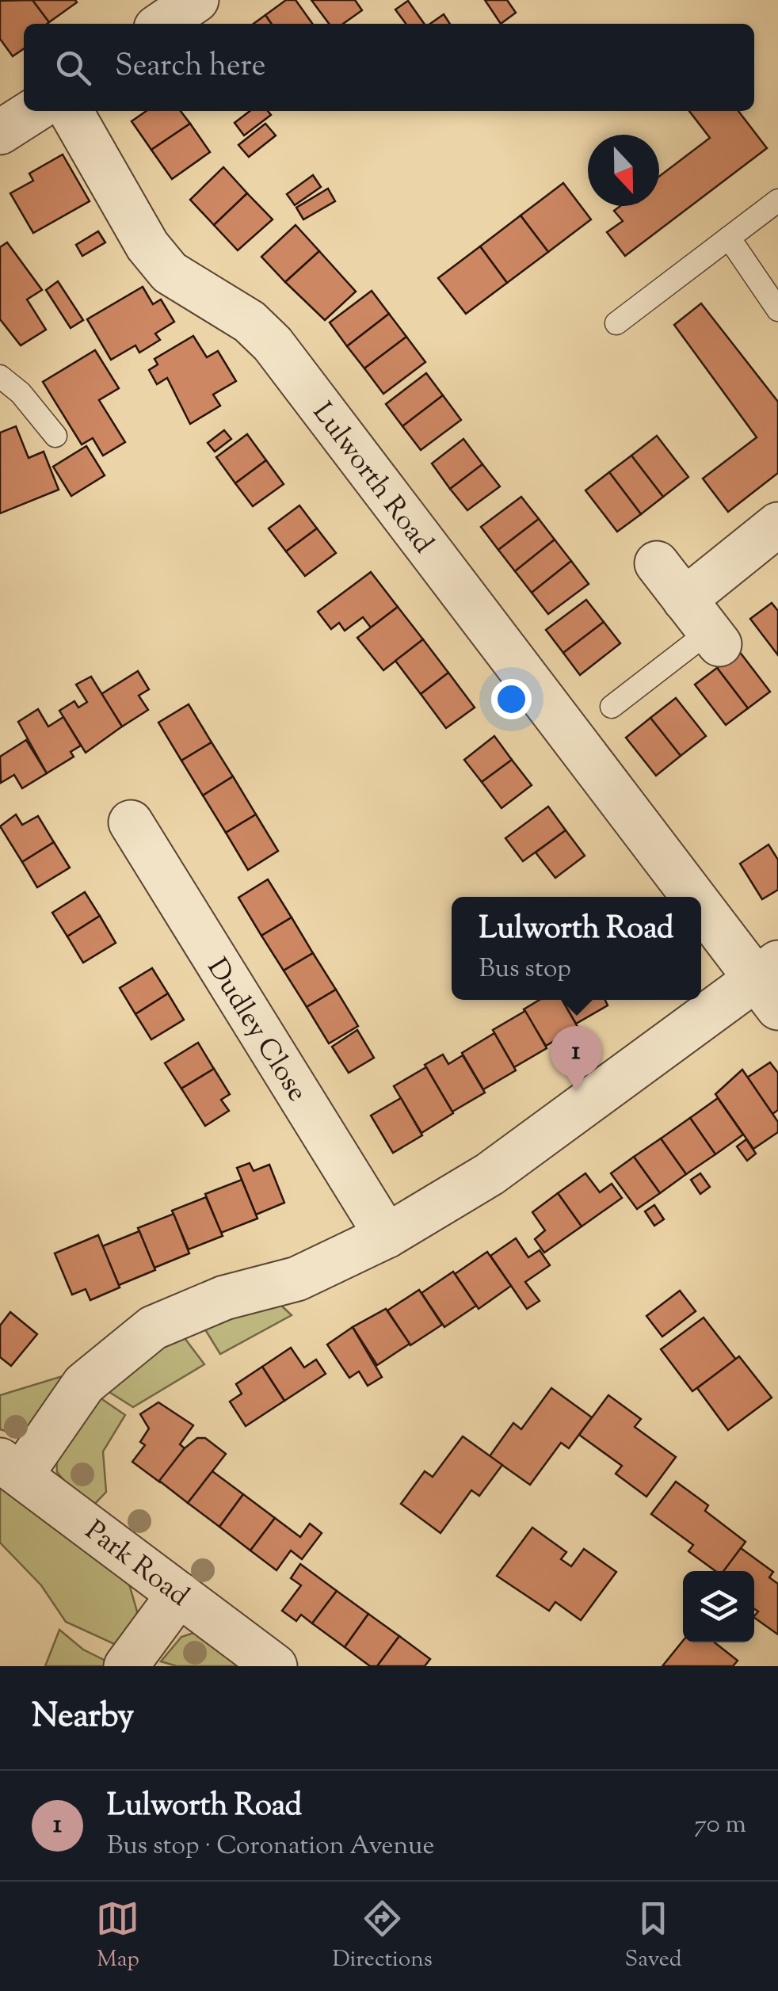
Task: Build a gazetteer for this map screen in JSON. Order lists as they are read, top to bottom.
{
  "streets": {
    "street": ["Lulworth Road", "Dudley Close", "Park Road"]
  },
  "north": "bottom",
  "page": {
    "search": "Search here",
    "popup": ["Lulworth Road", "Bus stop"],
    "pins": "1",
    "heading": "Nearby",
    "list": [
      {
        "mark": "1",
        "name": "Lulworth Road",
        "note": "Bus stop · Coronation Avenue",
        "value": "70 m"
      }
    ],
    "nav": ["Map", "Directions", "Saved"]
  }
}
